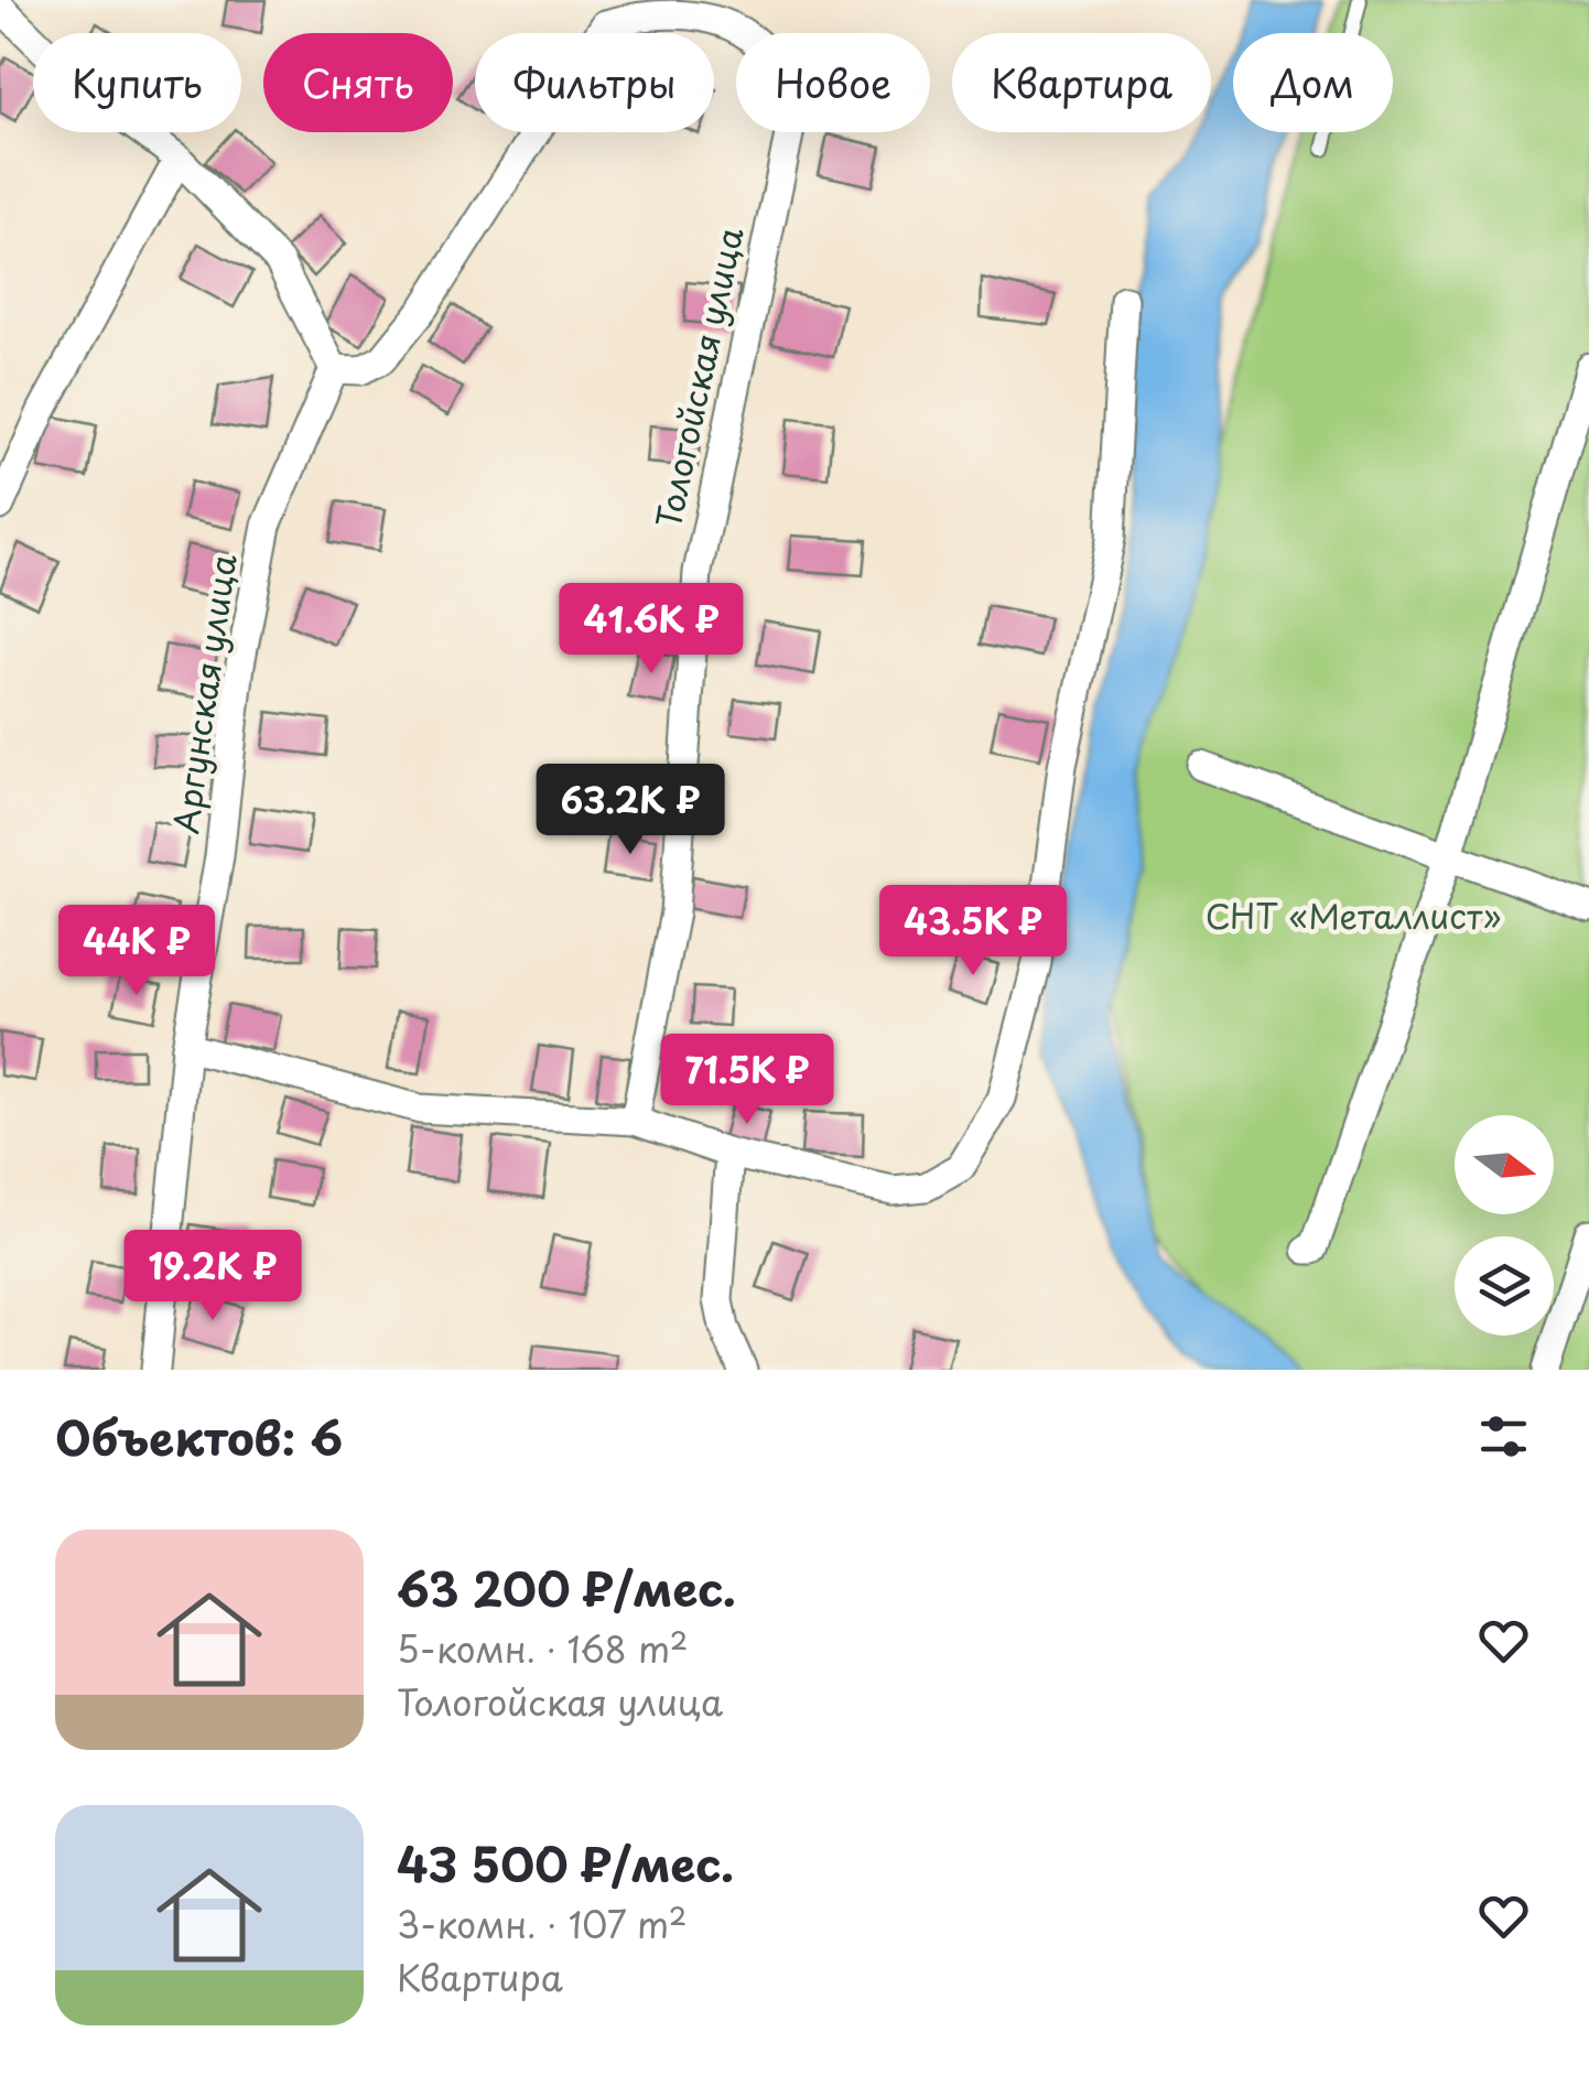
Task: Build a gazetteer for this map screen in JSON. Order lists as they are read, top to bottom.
{
  "streets": {
    "street": ["Тологойская улица", "Аргунская улица"]
  },
  "crossings": [
    ["Тологойская улица", "Аргунская улица"]
  ],
  "parks": ["СНТ «Металлист»"],
  "north": "right",
  "page": {
    "chip": [
      "Купить",
      "Снять",
      "Фильтры",
      "Новое",
      "Квартира",
      "Дом"
    ],
    "price": [
      "41.6K ₽",
      "63.2K ₽",
      "43.5K ₽",
      "44K ₽",
      "71.5K ₽",
      "19.2K ₽"
    ],
    "heading": "Объектов: 6",
    "list": [
      {
        "name": "63 200 ₽/мес.",
        "note": "5-комн. · 168 m² · Тологойская улица"
      },
      {
        "name": "43 500 ₽/мес.",
        "note": "3-комн. · 107 m² · Квартира"
      }
    ]
  }
}
